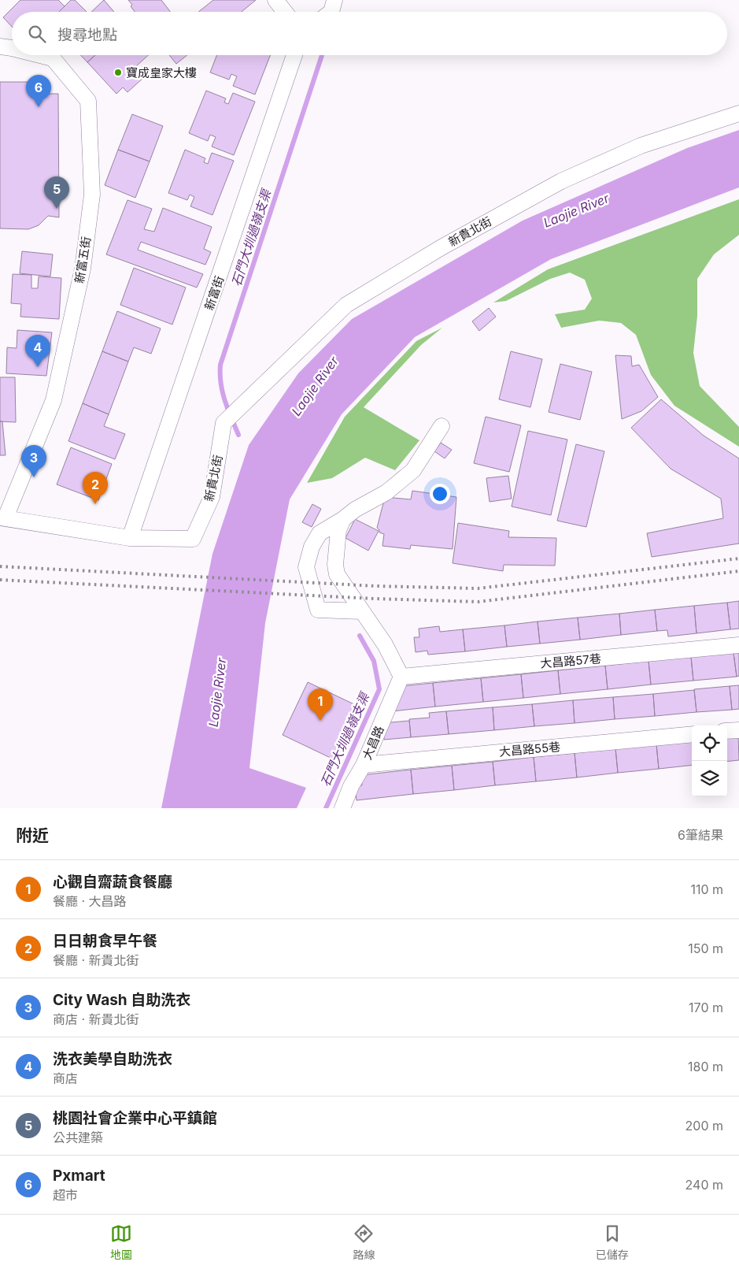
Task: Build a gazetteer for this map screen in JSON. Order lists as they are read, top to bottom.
{
  "streets": {
    "street": [
      "新貴北街",
      "新富五街",
      "新富街",
      "大昌路57巷",
      "大昌路",
      "大昌路55巷"
    ]
  },
  "crossings": [
    ["新貴北街", "新富街"],
    ["大昌路57巷", "大昌路"],
    ["大昌路", "大昌路55巷"]
  ],
  "water": ["Laojie River", "石門大圳過嶺支渠"],
  "places": ["寶成皇家大樓"],
  "page": {
    "search": "搜尋地點",
    "pins": [
      "6",
      "5",
      "4",
      "3",
      "2",
      "1"
    ],
    "heading": ["附近", "6筆結果"],
    "list": [
      {
        "mark": "1",
        "name": "心觀自齋蔬食餐廳",
        "note": "餐廳 · 大昌路",
        "value": "110 m"
      },
      {
        "mark": "2",
        "name": "日日朝食早午餐",
        "note": "餐廳 · 新貴北街",
        "value": "150 m"
      },
      {
        "mark": "3",
        "name": "City Wash 自助洗衣",
        "note": "商店 · 新貴北街",
        "value": "170 m"
      },
      {
        "mark": "4",
        "name": "洗衣美學自助洗衣",
        "note": "商店",
        "value": "180 m"
      },
      {
        "mark": "5",
        "name": "桃園社會企業中心平鎮館",
        "note": "公共建築",
        "value": "200 m"
      },
      {
        "mark": "6",
        "name": "Pxmart",
        "note": "超市",
        "value": "240 m"
      }
    ],
    "nav": ["地圖", "路線", "已儲存"]
  }
}
